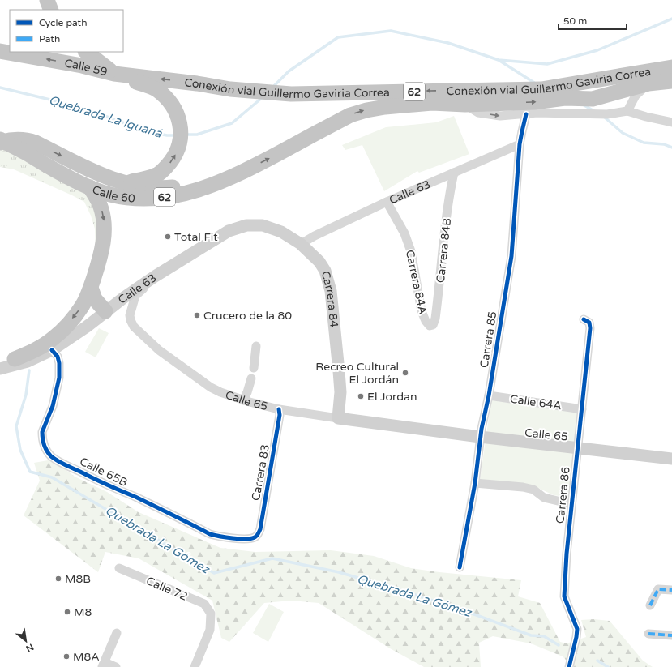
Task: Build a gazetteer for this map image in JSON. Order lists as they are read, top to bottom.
{
  "streets": {
    "highway": [
      "Calle 59",
      "Conexión vial Guillermo Gaviria Correa",
      "62",
      "Calle 60"
    ],
    "main road": ["Calle 63", "Carrera 84", "Calle 65"],
    "street": [
      "Carrera 84B",
      "Carrera 84A",
      "Carrera 85",
      "Calle 64A",
      "Calle 65B",
      "Carrera 83",
      "Carrera 86",
      "Calle 72"
    ]
  },
  "crossings": [
    ["Calle 59", "Conexión vial Guillermo Gaviria Correa"],
    ["Conexión vial Guillermo Gaviria Correa", "Calle 60"],
    ["Calle 63", "Carrera 84B"],
    ["Calle 63", "Carrera 84A"],
    ["Calle 63", "Carrera 84"],
    ["Calle 63", "Carrera 85"],
    ["Calle 63", "Calle 65"],
    ["Calle 63", "Calle 65B"],
    ["Carrera 84B", "Carrera 84A"],
    ["Carrera 84", "Calle 65"],
    ["Carrera 85", "Calle 65"],
    ["Carrera 85", "Calle 64A"],
    ["Calle 65", "Carrera 83"],
    ["Calle 65", "Carrera 86"],
    ["Calle 64A", "Carrera 86"],
    ["Calle 65B", "Carrera 83"]
  ],
  "water": ["Quebrada La Iguaná", "Quebrada La Gómez"],
  "places": [
    "Total Fit",
    "Crucero de la 80",
    "Recreo Cultural El Jordán",
    "El Jordan",
    "M8B",
    "M8",
    "M8A"
  ],
  "legend": ["Cycle path", "Path"],
  "scale_bar": "50 m",
  "north": "bottom right"
}
